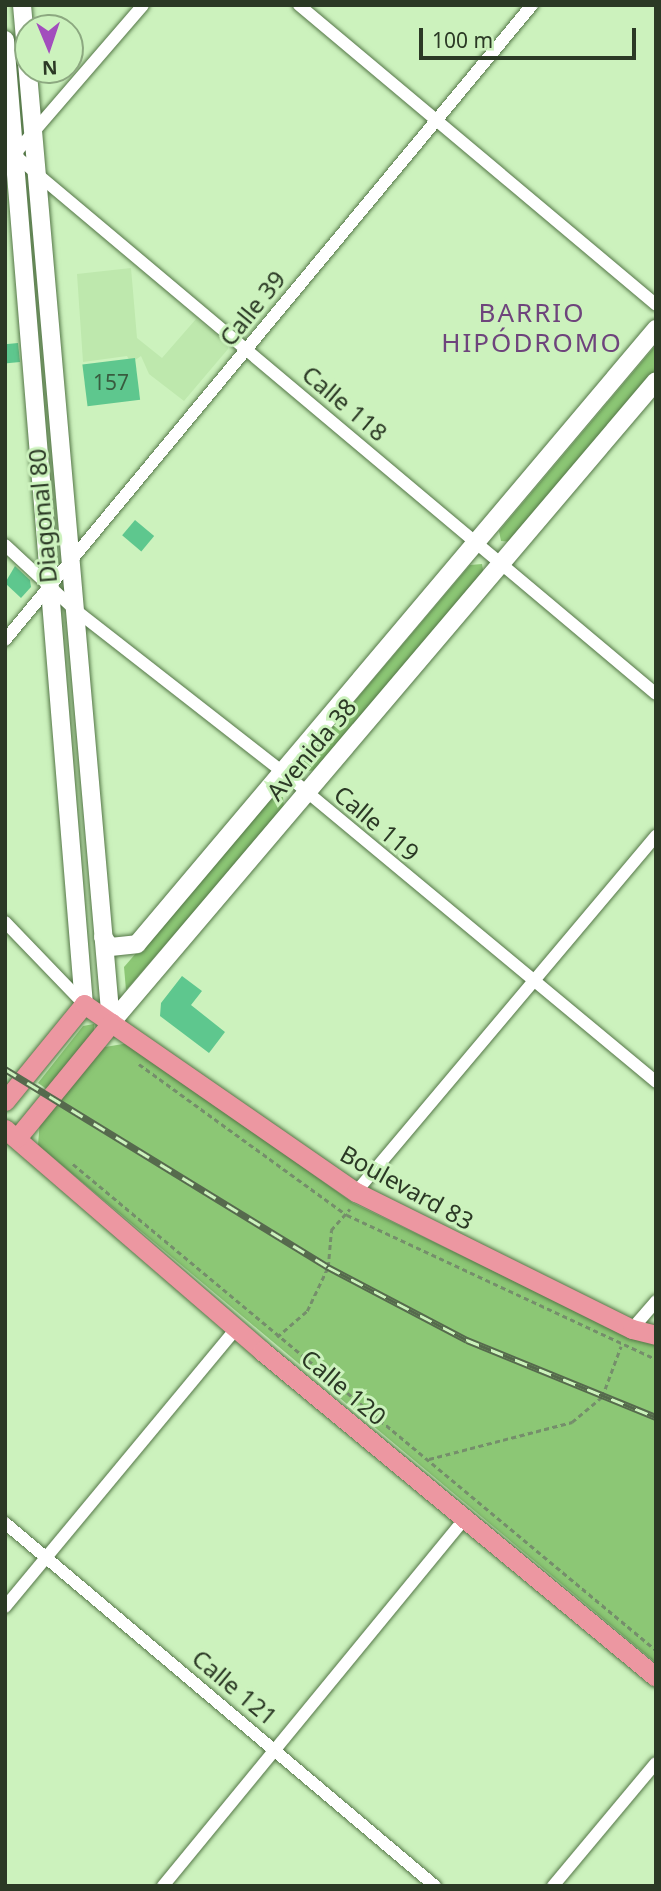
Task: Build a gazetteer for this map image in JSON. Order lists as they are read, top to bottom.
{
  "streets": {
    "main road": [
      "Diagonal 80",
      "Avenida 38",
      "Boulevard 83",
      "Calle 120"
    ],
    "street": [
      "Calle 39",
      "Calle 118",
      "Calle 119",
      "Calle 121"
    ]
  },
  "crossings": [
    ["Calle 39", "Calle 118"],
    ["Calle 39", "Diagonal 80"],
    ["Calle 39", "Calle 119"],
    ["Calle 118", "Diagonal 80"],
    ["Calle 118", "Avenida 38"],
    ["Diagonal 80", "Avenida 38"],
    ["Diagonal 80", "Calle 119"],
    ["Diagonal 80", "Boulevard 83"],
    ["Avenida 38", "Calle 119"],
    ["Avenida 38", "Boulevard 83"],
    ["Avenida 38", "Calle 120"]
  ],
  "districts": ["BARRIO HIPÓDROMO"],
  "house_numbers": ["157"],
  "scale_bar": "100 m",
  "north": "bottom"
}
